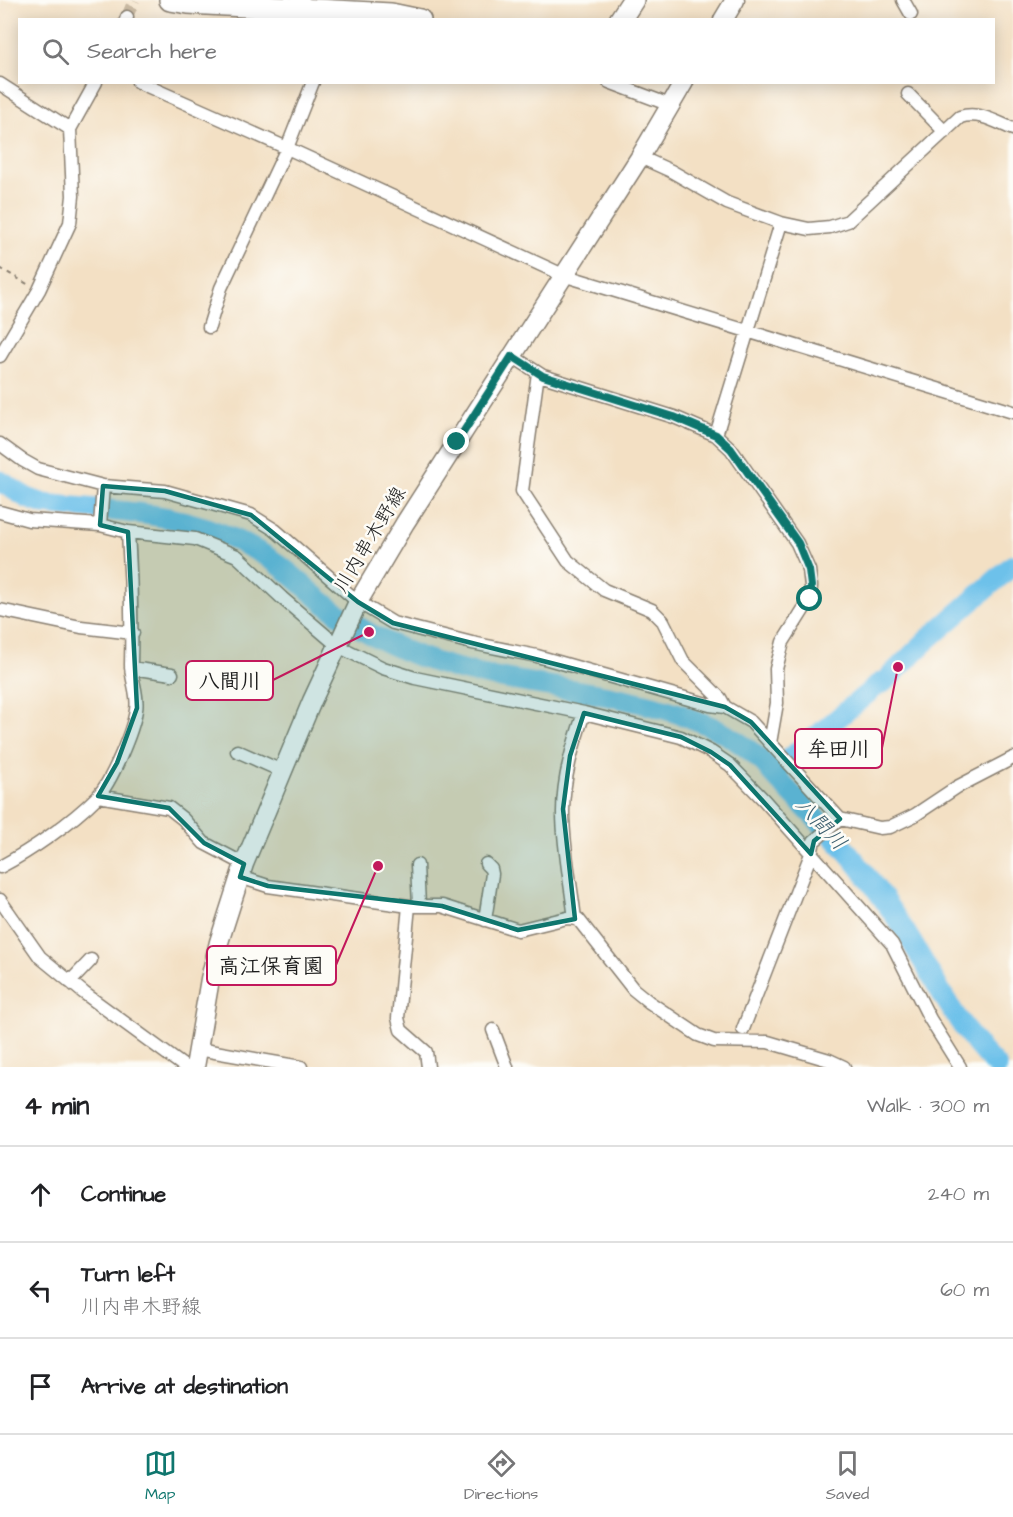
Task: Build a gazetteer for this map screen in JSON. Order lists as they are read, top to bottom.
{
  "streets": {
    "main road": ["川内串木野線"]
  },
  "water": ["八間川"],
  "places": ["八間川", "牟田川", "高江保育園"],
  "page": {
    "search": "Search here",
    "heading": ["4 min", "Walk · 300 m"],
    "list": [
      ["Continue", "240 m"],
      ["Turn left", "川内串木野線", "60 m"],
      "Arrive at destination"
    ],
    "nav": ["Map", "Directions", "Saved"]
  }
}
